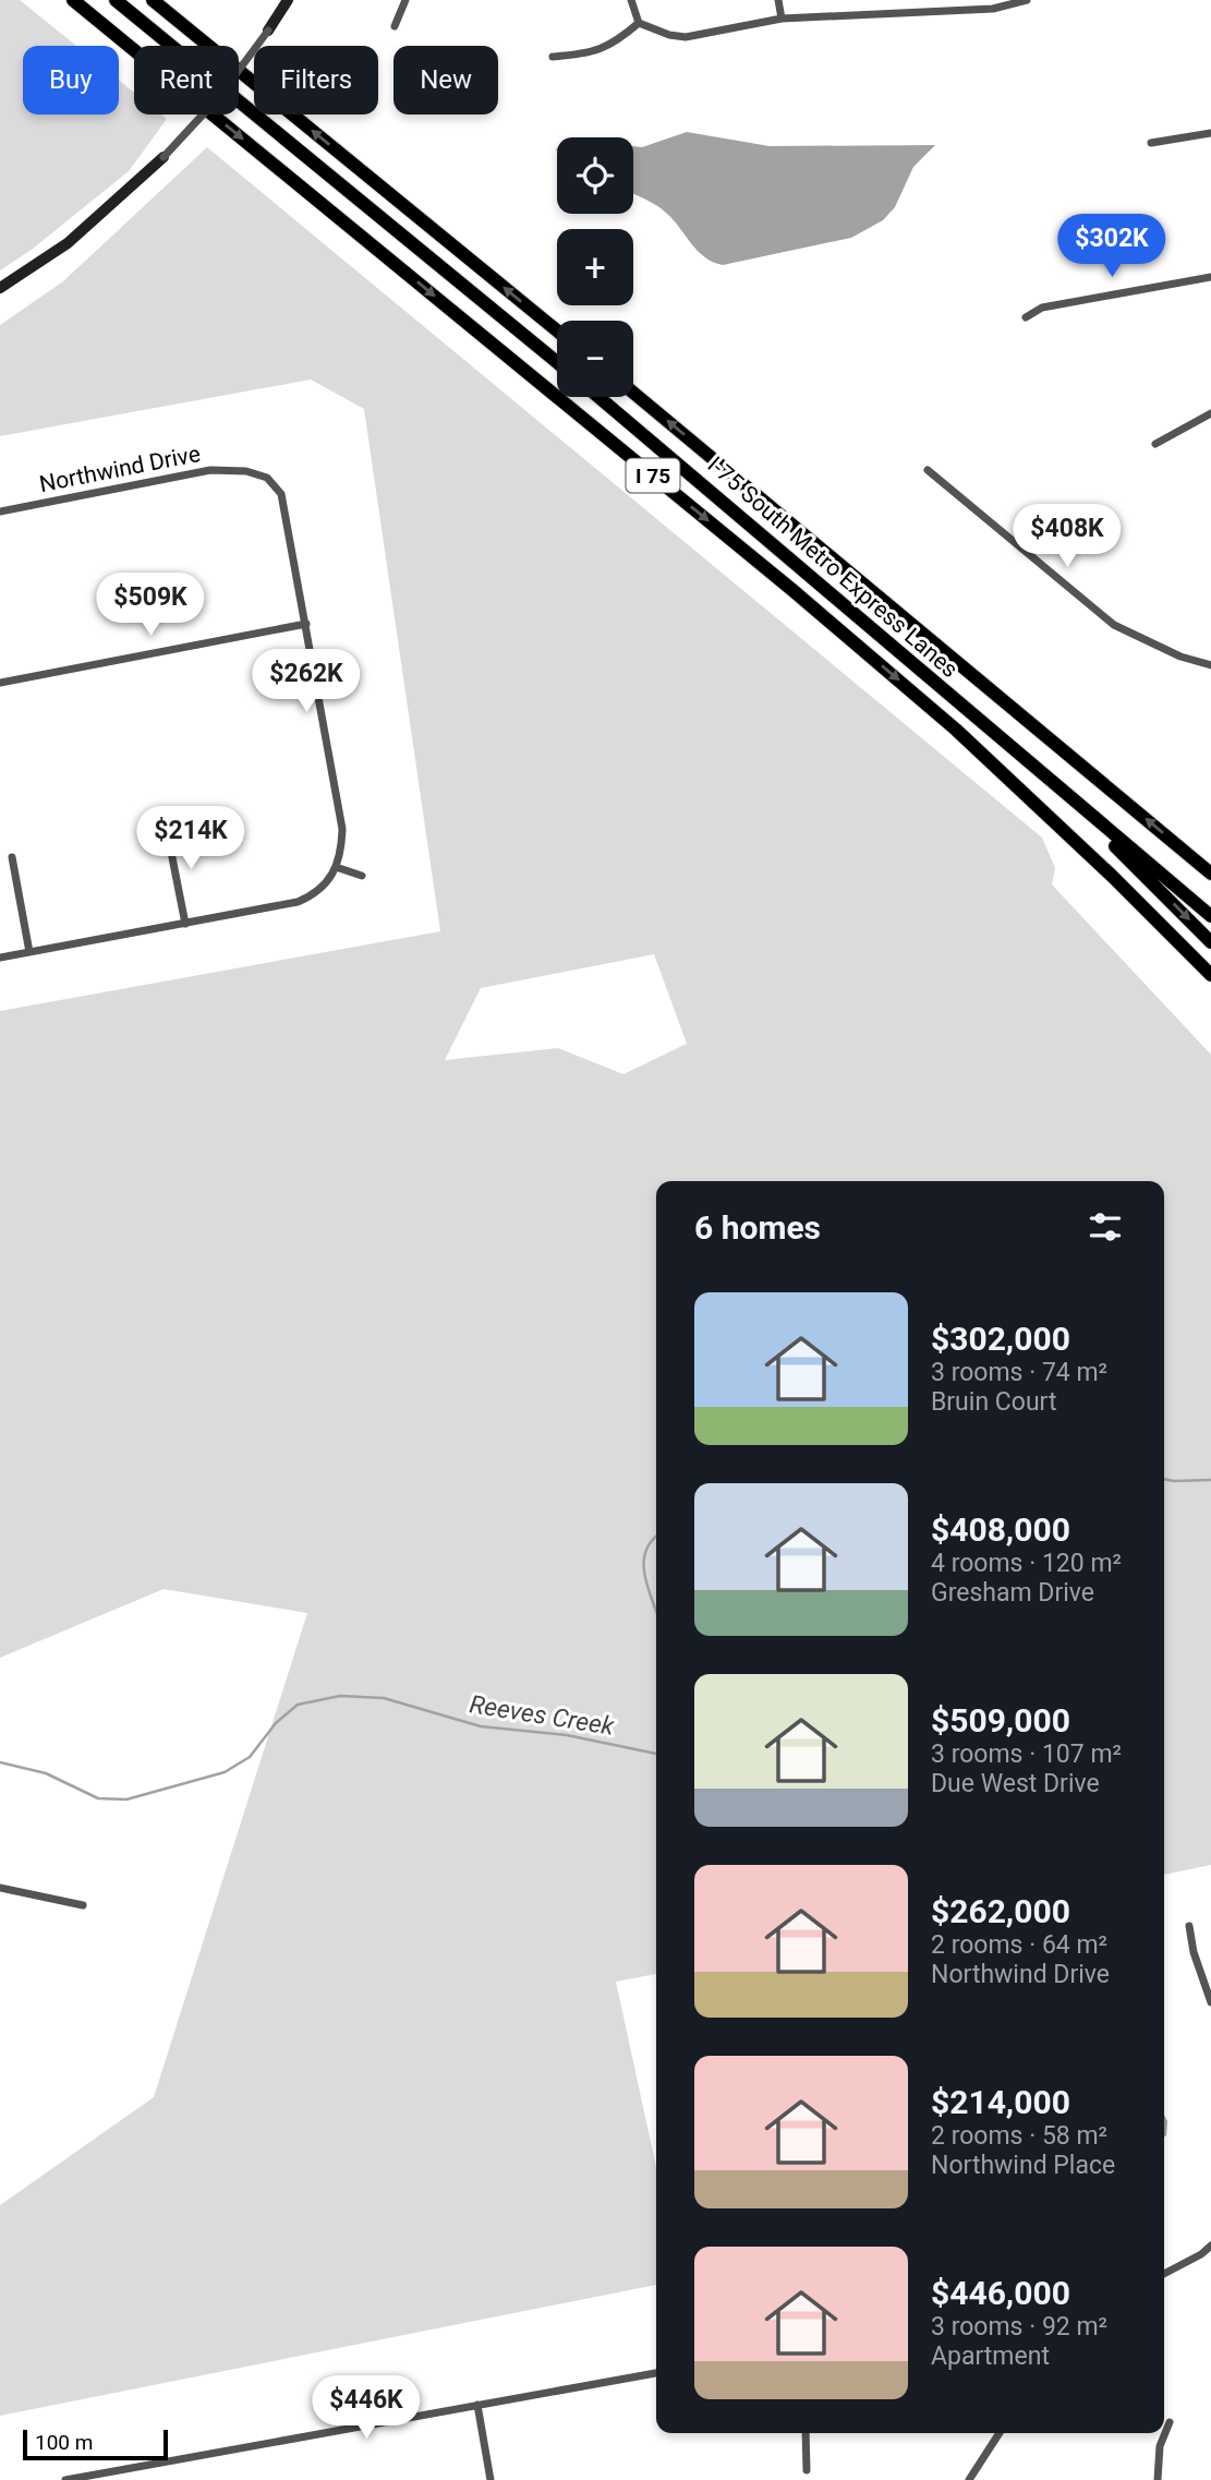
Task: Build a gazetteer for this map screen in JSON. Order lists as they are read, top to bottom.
{
  "streets": {
    "highway": ["I 75", "I-75 South Metro Express Lanes"],
    "street": ["Northwind Drive"]
  },
  "water": ["Reeves Creek"],
  "scale_bar": "100 m",
  "page": {
    "chip": [
      "Buy",
      "Rent",
      "Filters",
      "New"
    ],
    "map_buttons": ["+", "−"],
    "price": [
      "$302K",
      "$408K",
      "$509K",
      "$262K",
      "$214K",
      "$446K"
    ],
    "heading": "6 homes",
    "list": [
      {
        "name": "$302,000",
        "note": "3 rooms · 74 m² · Bruin Court"
      },
      {
        "name": "$408,000",
        "note": "4 rooms · 120 m² · Gresham Drive"
      },
      {
        "name": "$509,000",
        "note": "3 rooms · 107 m² · Due West Drive"
      },
      {
        "name": "$262,000",
        "note": "2 rooms · 64 m² · Northwind Drive"
      },
      {
        "name": "$214,000",
        "note": "2 rooms · 58 m² · Northwind Place"
      },
      {
        "name": "$446,000",
        "note": "3 rooms · 92 m² · Apartment"
      }
    ],
    "scale": "100 m"
  }
}
